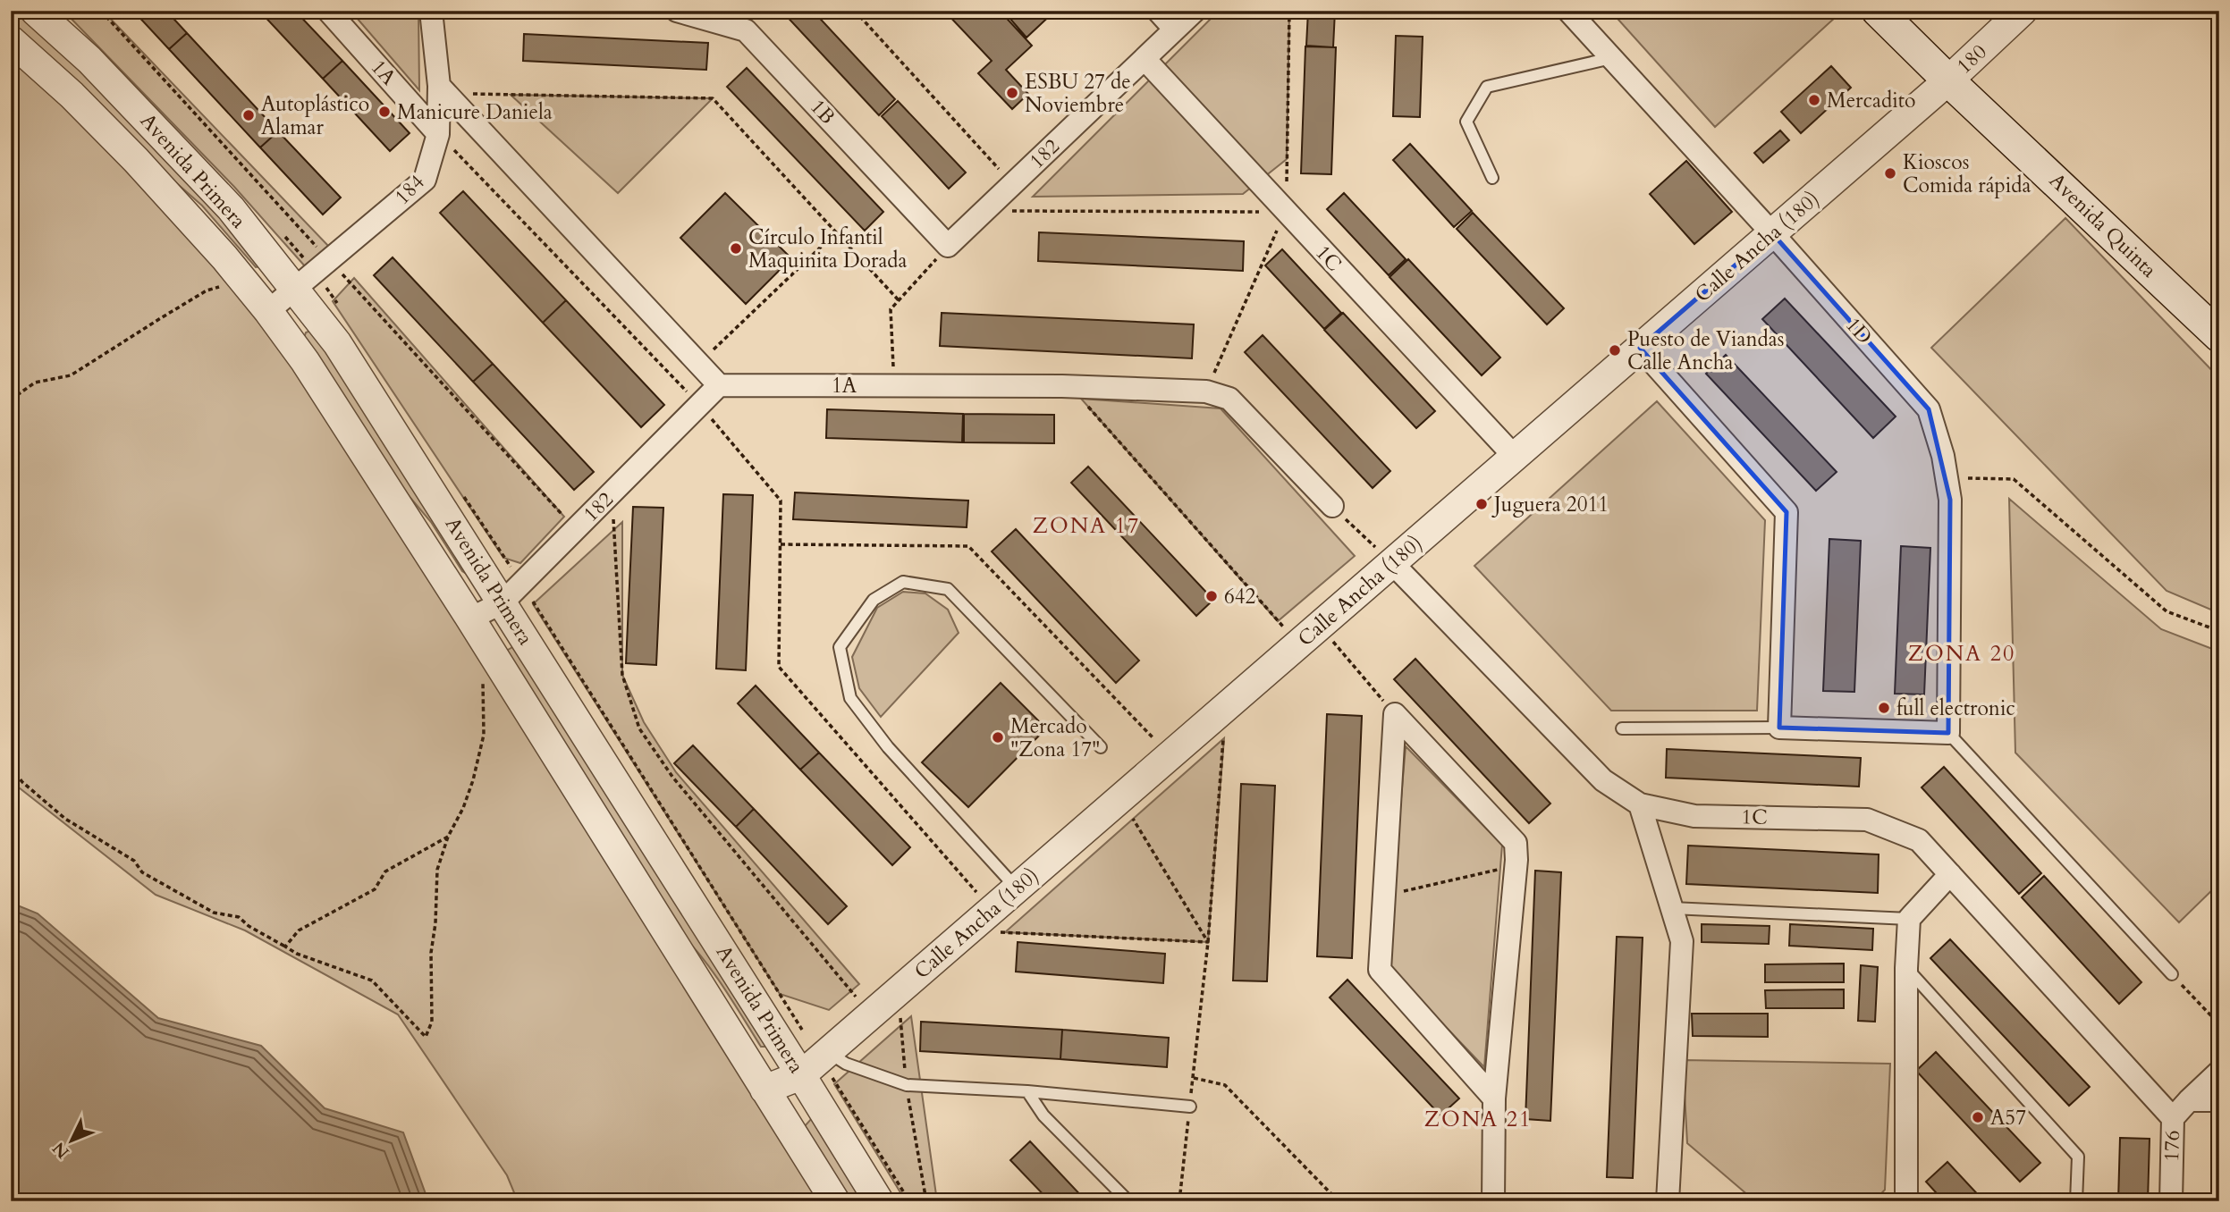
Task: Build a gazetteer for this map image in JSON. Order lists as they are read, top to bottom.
{
  "streets": {
    "main road": ["Avenida Quinta"],
    "street": [
      "180",
      "1A",
      "1B",
      "182",
      "Avenida Primera",
      "184",
      "Calle Ancha (180)",
      "1C",
      "1D",
      "176"
    ]
  },
  "crossings": [
    ["180", "Avenida Quinta"],
    ["180", "Calle Ancha (180)"],
    ["1A", "182"],
    ["1A", "184"],
    ["1B", "182"],
    ["182", "Avenida Primera"],
    ["182", "1C"],
    ["Avenida Primera", "184"],
    ["Avenida Primera", "Calle Ancha (180)"],
    ["Avenida Quinta", "Calle Ancha (180)"],
    ["Calle Ancha (180)", "1C"],
    ["Calle Ancha (180)", "1D"],
    ["1C", "176"]
  ],
  "districts": ["ZONA 17", "ZONA 20", "ZONA 21"],
  "places": [
    "ESBU 27 de Noviembre",
    "Mercadito",
    "Manicure Daniela",
    "Autoplástico Alamar",
    "Kioscos Comida rápida",
    "Círculo Infantil Maquinita Dorada",
    "Puesto de Viandas Calle Ancha",
    "Juguera 2011",
    "642",
    "full electronic",
    "Mercado \"Zona 17\"",
    "A57"
  ],
  "north": "bottom left"
}
